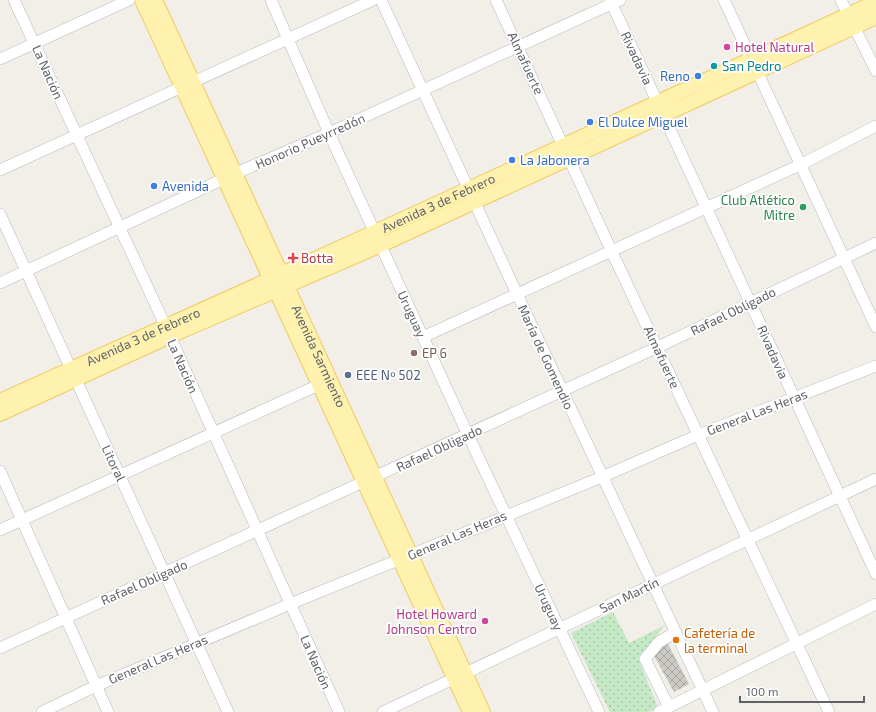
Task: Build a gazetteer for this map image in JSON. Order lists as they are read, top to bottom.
{
  "streets": {
    "main road": ["Avenida 3 de Febrero", "Avenida Sarmiento"],
    "street": [
      "Rivadavia",
      "Almafuerte",
      "La Nación",
      "Honorio Pueyrredón",
      "Rafael Obligado",
      "Uruguay",
      "María de Gomendio",
      "General Las Heras",
      "Litoral",
      "San Martín"
    ]
  },
  "crossings": [
    ["Rivadavia", "Honorio Pueyrredón"],
    ["Rivadavia", "Avenida 3 de Febrero"],
    ["Rivadavia", "Rafael Obligado"],
    ["Rivadavia", "General Las Heras"],
    ["Rivadavia", "San Martín"],
    ["Almafuerte", "Honorio Pueyrredón"],
    ["Almafuerte", "Avenida 3 de Febrero"],
    ["Almafuerte", "Rafael Obligado"],
    ["Almafuerte", "General Las Heras"],
    ["Almafuerte", "San Martín"],
    ["La Nación", "Honorio Pueyrredón"],
    ["La Nación", "Avenida 3 de Febrero"],
    ["La Nación", "Rafael Obligado"],
    ["La Nación", "General Las Heras"],
    ["Honorio Pueyrredón", "Uruguay"],
    ["Honorio Pueyrredón", "Avenida Sarmiento"],
    ["Honorio Pueyrredón", "María de Gomendio"],
    ["Honorio Pueyrredón", "Litoral"],
    ["Avenida 3 de Febrero", "Uruguay"],
    ["Avenida 3 de Febrero", "Avenida Sarmiento"],
    ["Avenida 3 de Febrero", "María de Gomendio"],
    ["Avenida 3 de Febrero", "Litoral"],
    ["Rafael Obligado", "Uruguay"],
    ["Rafael Obligado", "Avenida Sarmiento"],
    ["Rafael Obligado", "María de Gomendio"],
    ["Rafael Obligado", "Litoral"],
    ["Uruguay", "General Las Heras"],
    ["Uruguay", "San Martín"],
    ["Avenida Sarmiento", "General Las Heras"],
    ["Avenida Sarmiento", "San Martín"],
    ["María de Gomendio", "General Las Heras"],
    ["María de Gomendio", "San Martín"],
    ["General Las Heras", "Litoral"]
  ],
  "places": {
    "other": [
      "Hotel Natural",
      "San Pedro",
      "Reno",
      "El Dulce Miguel",
      "La Jabonera",
      "Avenida",
      "Club Atlético Mitre",
      "EP 6",
      "EEE Nº 502",
      "Hotel Howard Johnson Centro",
      "Cafetería de la terminal"
    ],
    "health": ["Botta"]
  },
  "scale_bar": "100 m"
}
